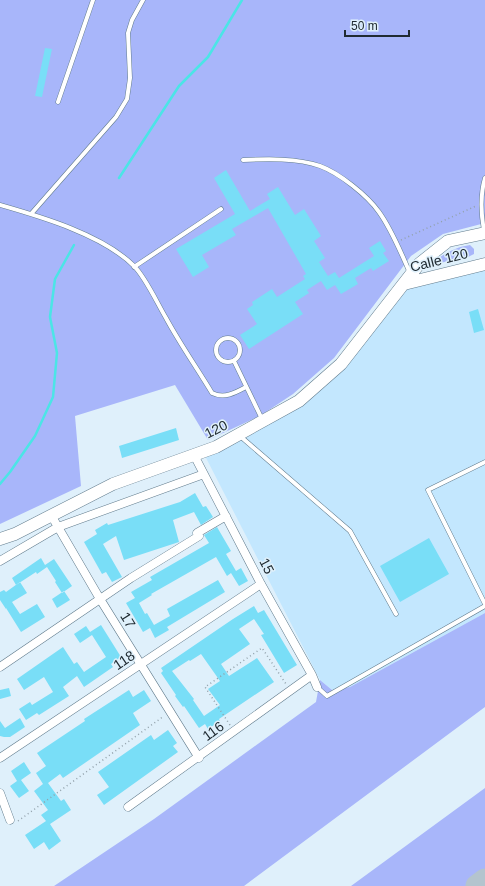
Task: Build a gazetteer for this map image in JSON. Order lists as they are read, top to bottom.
{
  "streets": {
    "main road": ["Calle 120", "120"],
    "street": [
      "15",
      "17",
      "118",
      "116"
    ]
  },
  "crossings": [
    ["Calle 120", "120"],
    ["120", "15"],
    ["120", "17"],
    ["15", "118"],
    ["15", "116"],
    ["17", "118"],
    ["17", "116"]
  ],
  "scale_bar": "50 m"
}
